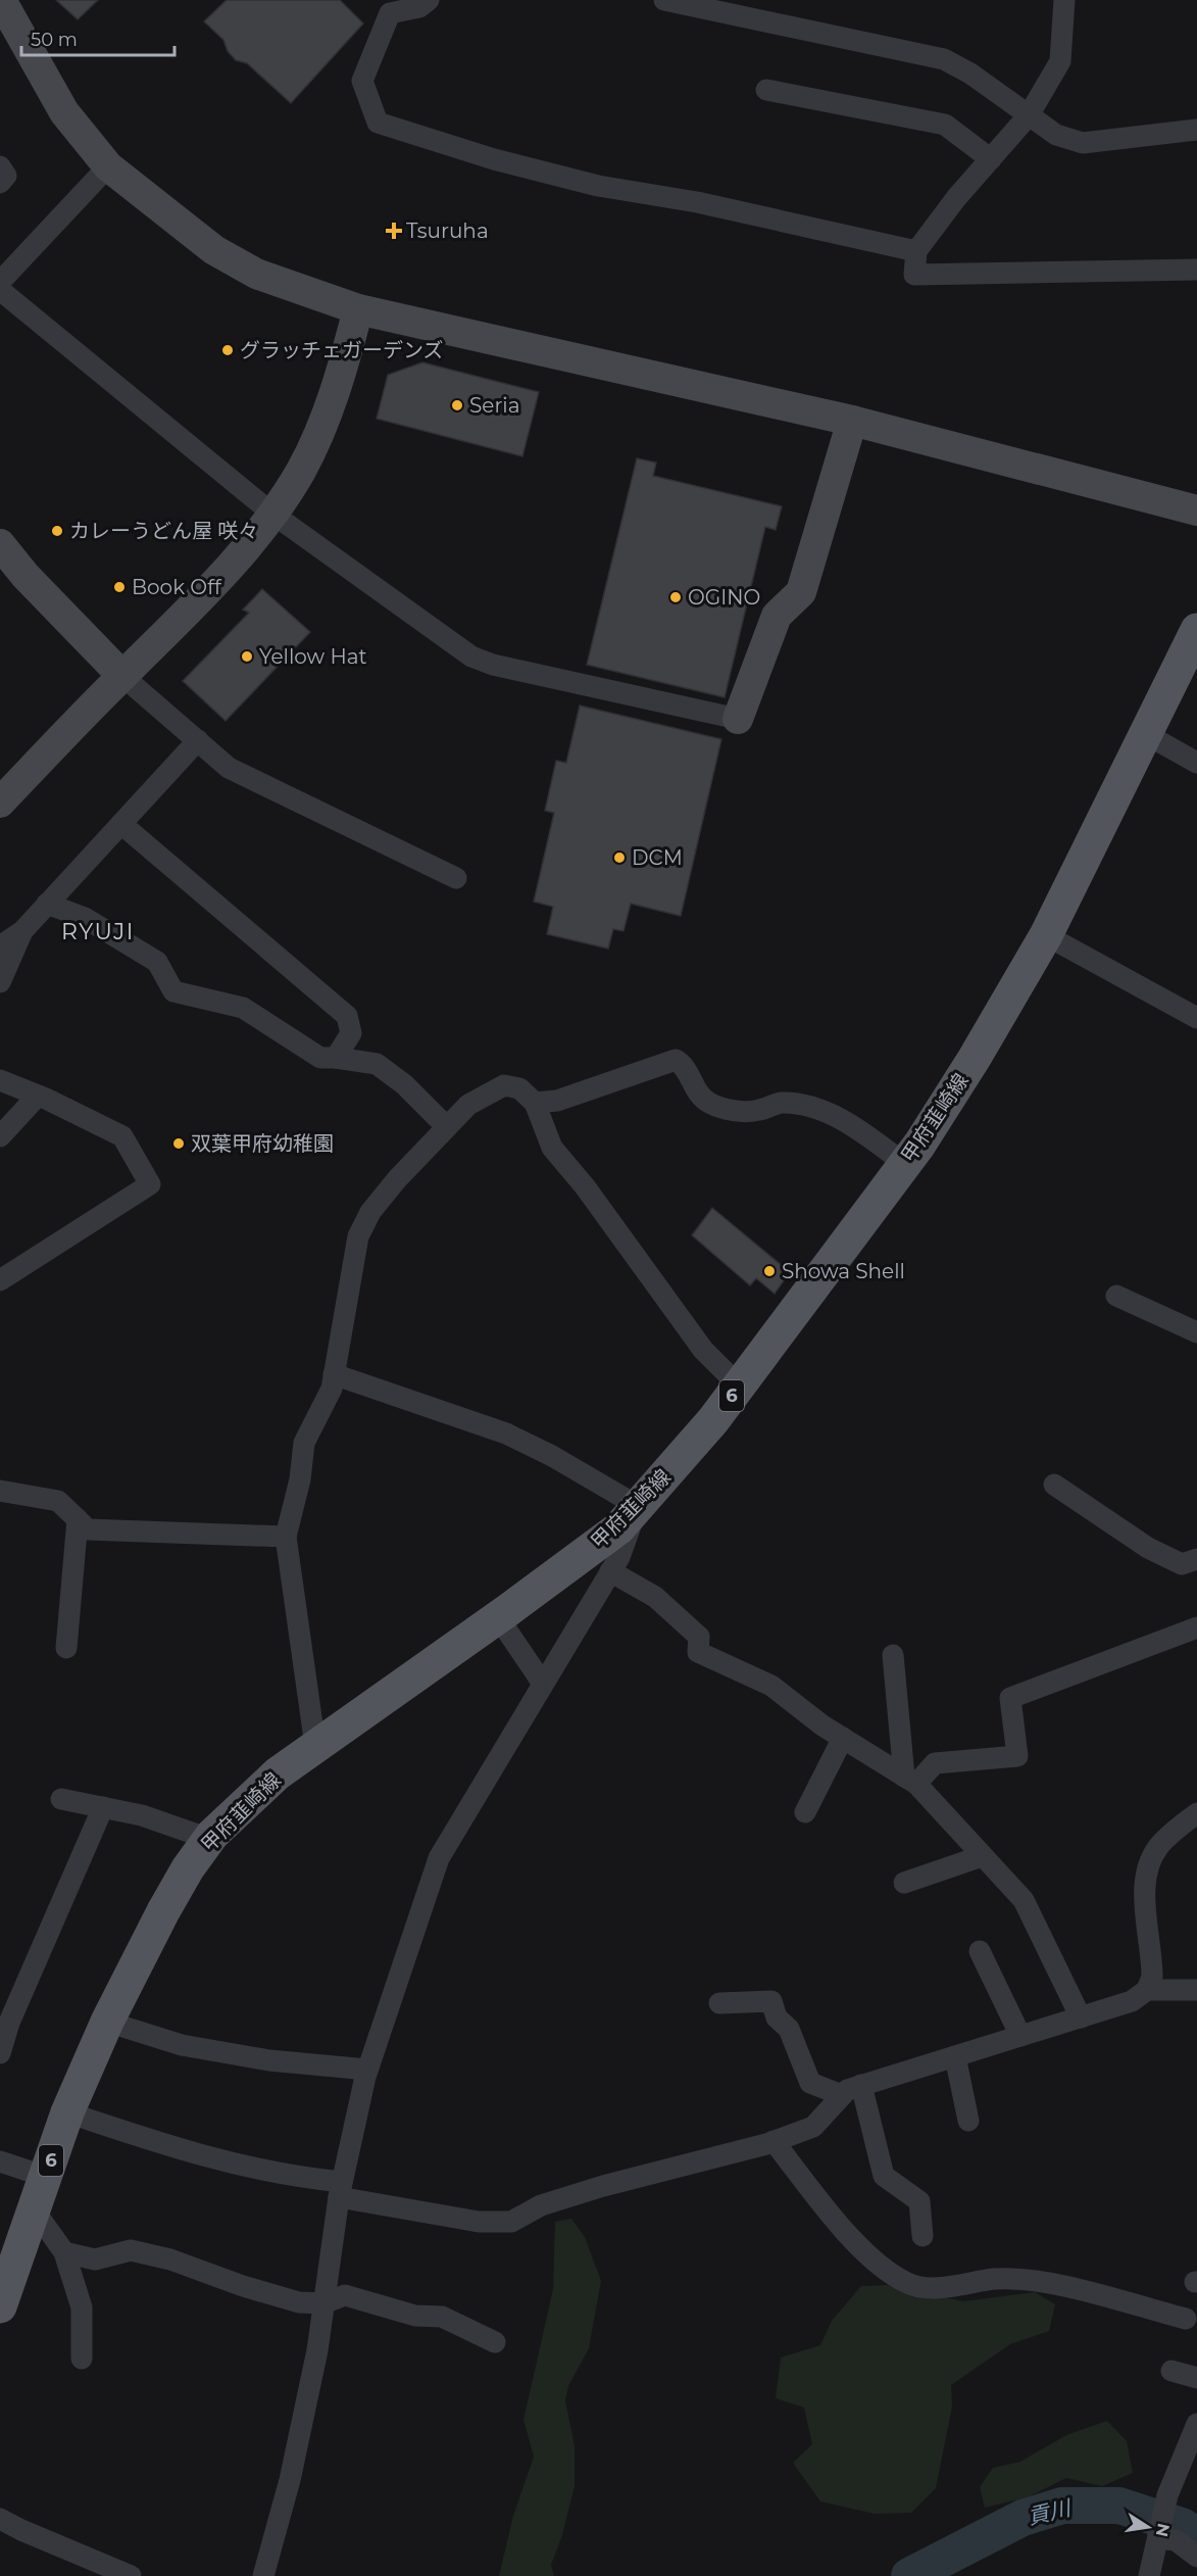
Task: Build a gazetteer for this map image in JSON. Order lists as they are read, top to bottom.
{
  "streets": {
    "main road": ["甲府韮崎線", "6"]
  },
  "districts": ["RYUJI"],
  "water": ["貢川"],
  "places": {
    "health": ["Tsuruha"],
    "other": [
      "グラッチェガーデンズ",
      "Seria",
      "カレーうどん屋 咲々",
      "Book Off",
      "OGINO",
      "Yellow Hat",
      "DCM",
      "双葉甲府幼稚園",
      "Showa Shell"
    ]
  },
  "scale_bar": "50 m",
  "north": "right"
}
